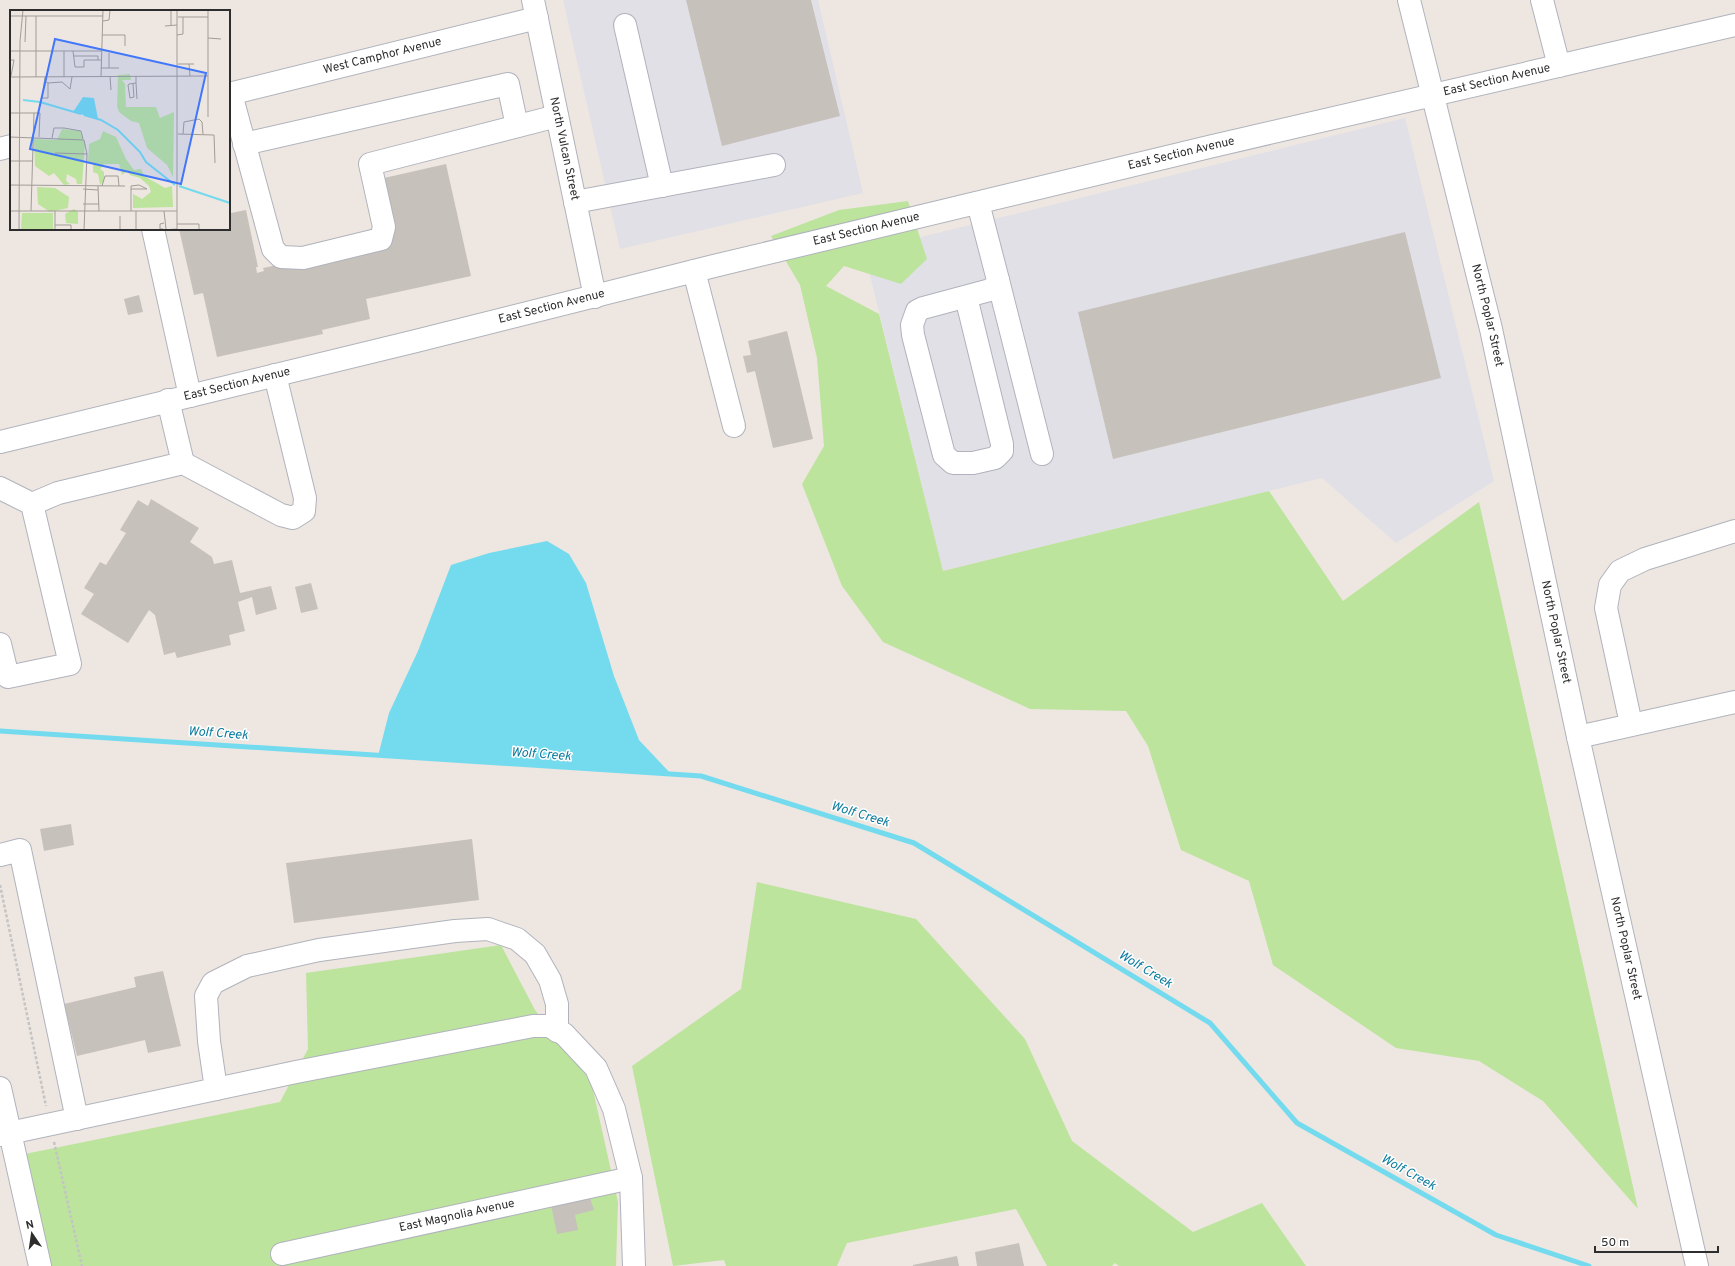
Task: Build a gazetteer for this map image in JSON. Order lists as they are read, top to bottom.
{
  "streets": {
    "street": [
      "West Camphor Avenue",
      "East Section Avenue",
      "North Vulcan Street",
      "North Poplar Street",
      "East Magnolia Avenue"
    ]
  },
  "crossings": [
    ["West Camphor Avenue", "North Vulcan Street"],
    ["East Section Avenue", "North Vulcan Street"],
    ["East Section Avenue", "North Poplar Street"]
  ],
  "water": ["Wolf Creek"],
  "scale_bar": "50 m",
  "north": "top"
}
